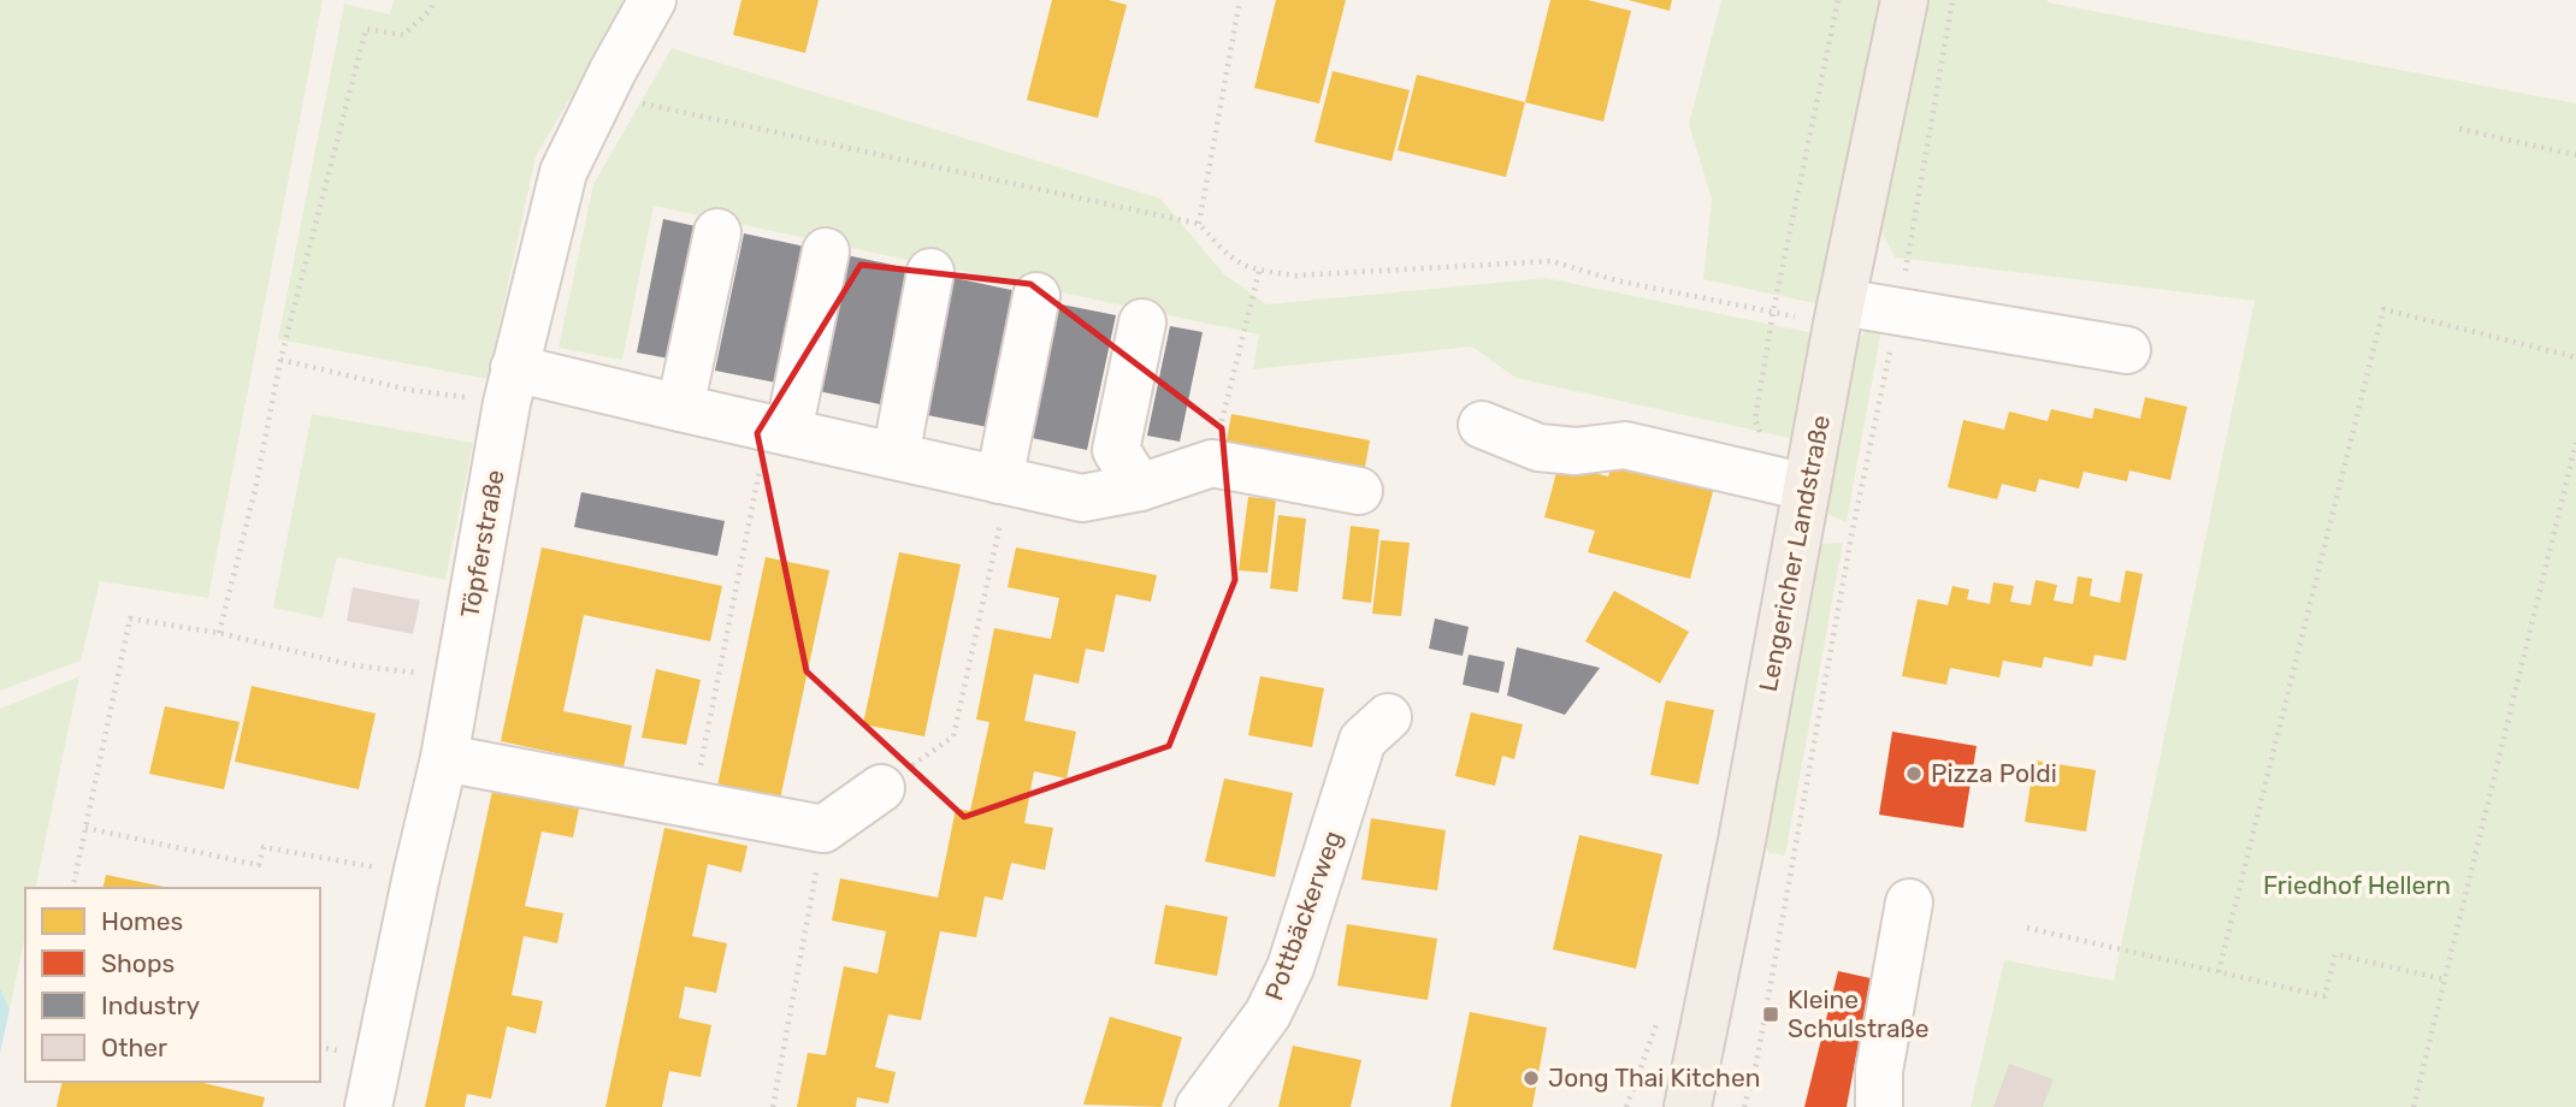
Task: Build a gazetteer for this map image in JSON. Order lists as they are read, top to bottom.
{
  "streets": {
    "main road": ["Lengericher Landstraße"],
    "street": ["Töpferstraße", "Pottbäckerweg"]
  },
  "parks": ["Friedhof Hellern"],
  "places": {
    "other": ["Pizza Poldi", "Jong Thai Kitchen"],
    "transit": ["Kleine Schulstraße"]
  },
  "legend": [
    "Homes",
    "Shops",
    "Industry",
    "Other"
  ]
}
